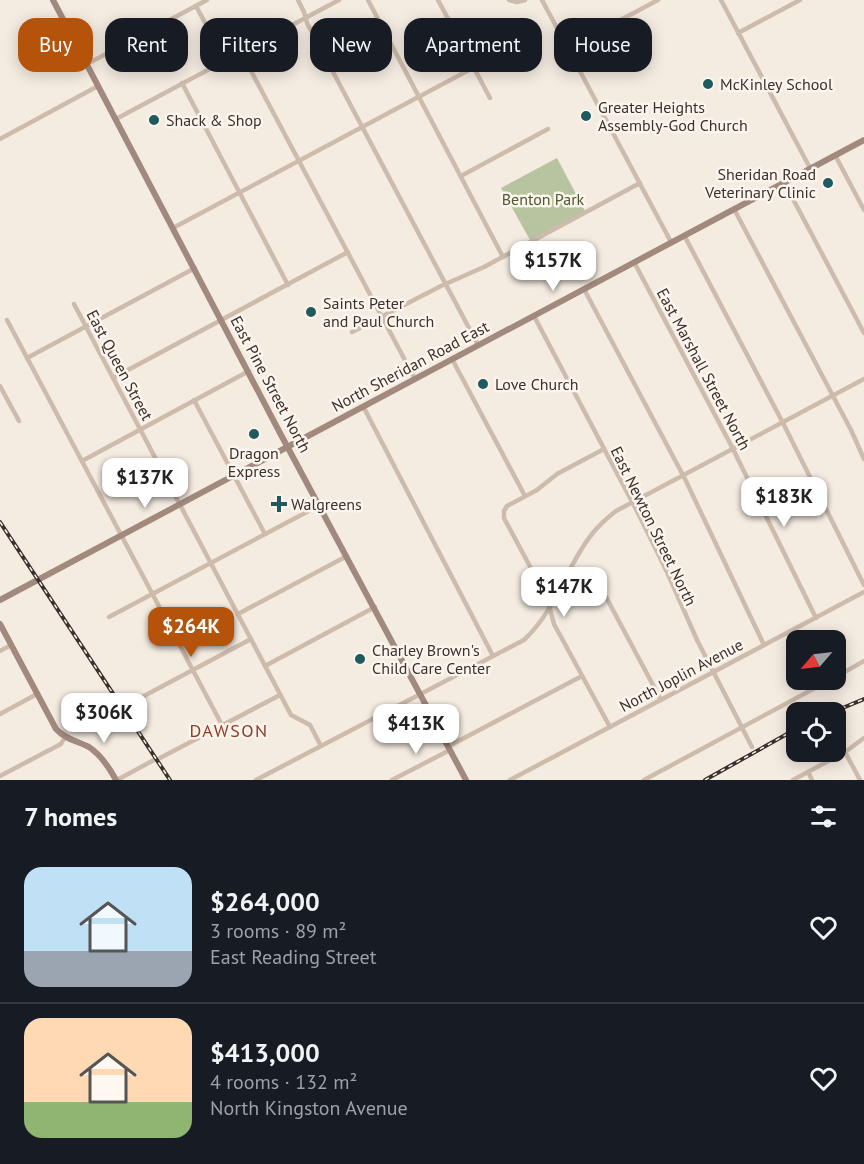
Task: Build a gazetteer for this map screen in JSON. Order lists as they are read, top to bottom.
{
  "streets": {
    "main road": ["North Sheridan Road East", "East Pine Street North"],
    "street": [
      "East Queen Street",
      "East Marshall Street North",
      "East Newton Street North",
      "North Joplin Avenue"
    ]
  },
  "crossings": [
    ["East Queen Street", "North Sheridan Road East"],
    ["North Sheridan Road East", "East Marshall Street North"],
    ["North Sheridan Road East", "East Pine Street North"],
    ["North Sheridan Road East", "East Newton Street North"],
    ["East Marshall Street North", "North Joplin Avenue"],
    ["East Newton Street North", "North Joplin Avenue"]
  ],
  "districts": ["DAWSON"],
  "parks": ["Benton Park"],
  "places": {
    "other": [
      "McKinley School",
      "Greater Heights Assembly-God Church",
      "Shack & Shop",
      "Sheridan Road Veterinary Clinic",
      "Saints Peter and Paul Church",
      "Love Church",
      "Dragon Express",
      "Charley Brown's Child Care Center"
    ],
    "health": ["Walgreens"]
  },
  "north": "bottom left",
  "page": {
    "chip": [
      "Buy",
      "Rent",
      "Filters",
      "New",
      "Apartment",
      "House"
    ],
    "price": [
      "$157K",
      "$137K",
      "$183K",
      "$147K",
      "$264K",
      "$306K",
      "$413K"
    ],
    "heading": "7 homes",
    "list": [
      {
        "name": "$264,000",
        "note": "3 rooms · 89 m² · East Reading Street"
      },
      {
        "name": "$413,000",
        "note": "4 rooms · 132 m² · North Kingston Avenue"
      }
    ]
  }
}
